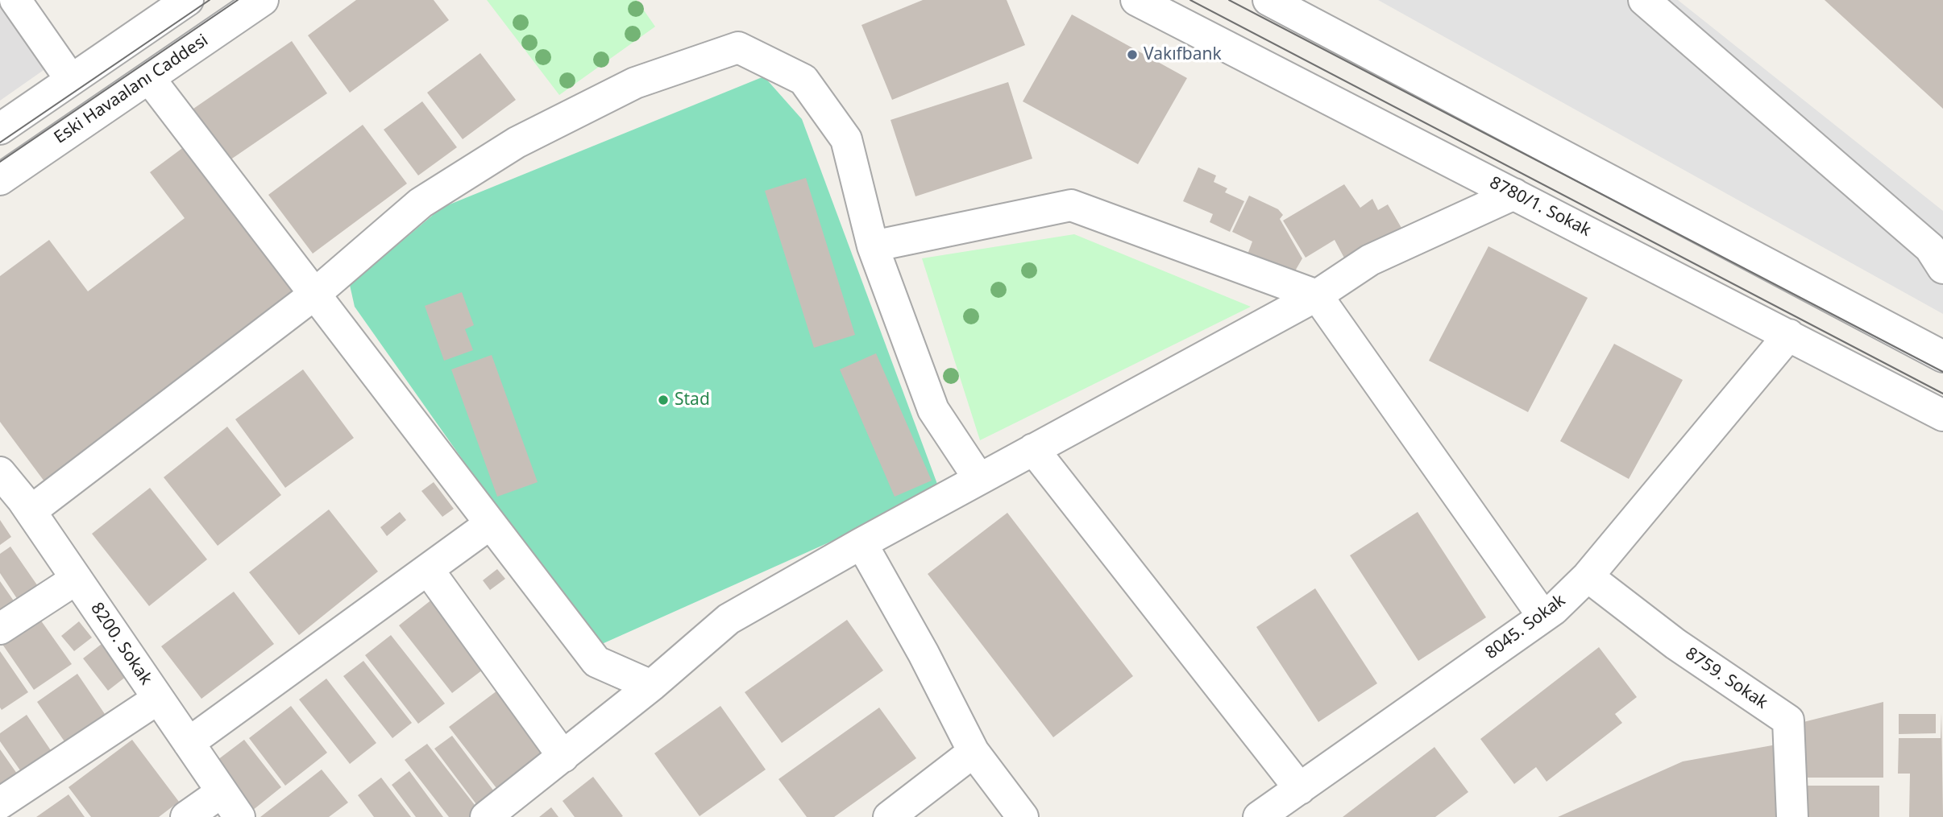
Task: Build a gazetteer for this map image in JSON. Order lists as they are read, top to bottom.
{
  "streets": {
    "street": [
      "Eski Havaalanı Caddesi",
      "8780/1. Sokak",
      "8045. Sokak",
      "8200. Sokak",
      "8759. Sokak"
    ]
  },
  "crossings": [
    ["8780/1. Sokak", "8045. Sokak"],
    ["8045. Sokak", "8759. Sokak"]
  ],
  "places": ["Vakıfbank", "Stad"]
}
